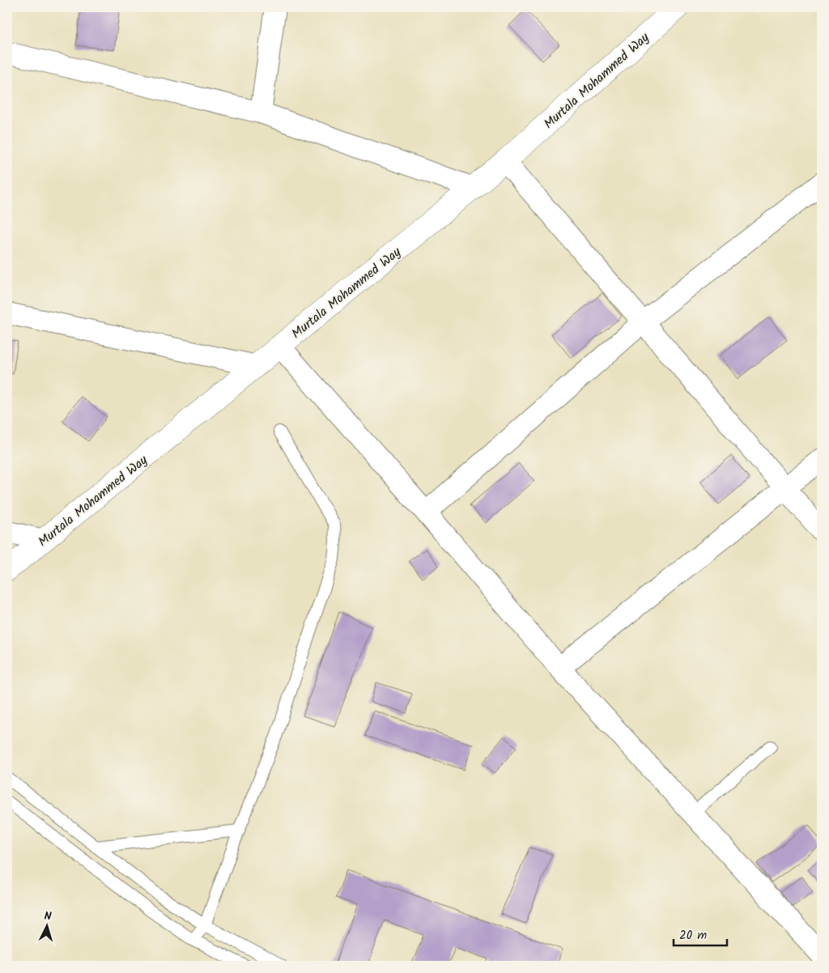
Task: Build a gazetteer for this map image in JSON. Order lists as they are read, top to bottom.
{
  "streets": {
    "street": ["Murtala Mohammed Way"]
  },
  "scale_bar": "20 m",
  "north": "top"
}
